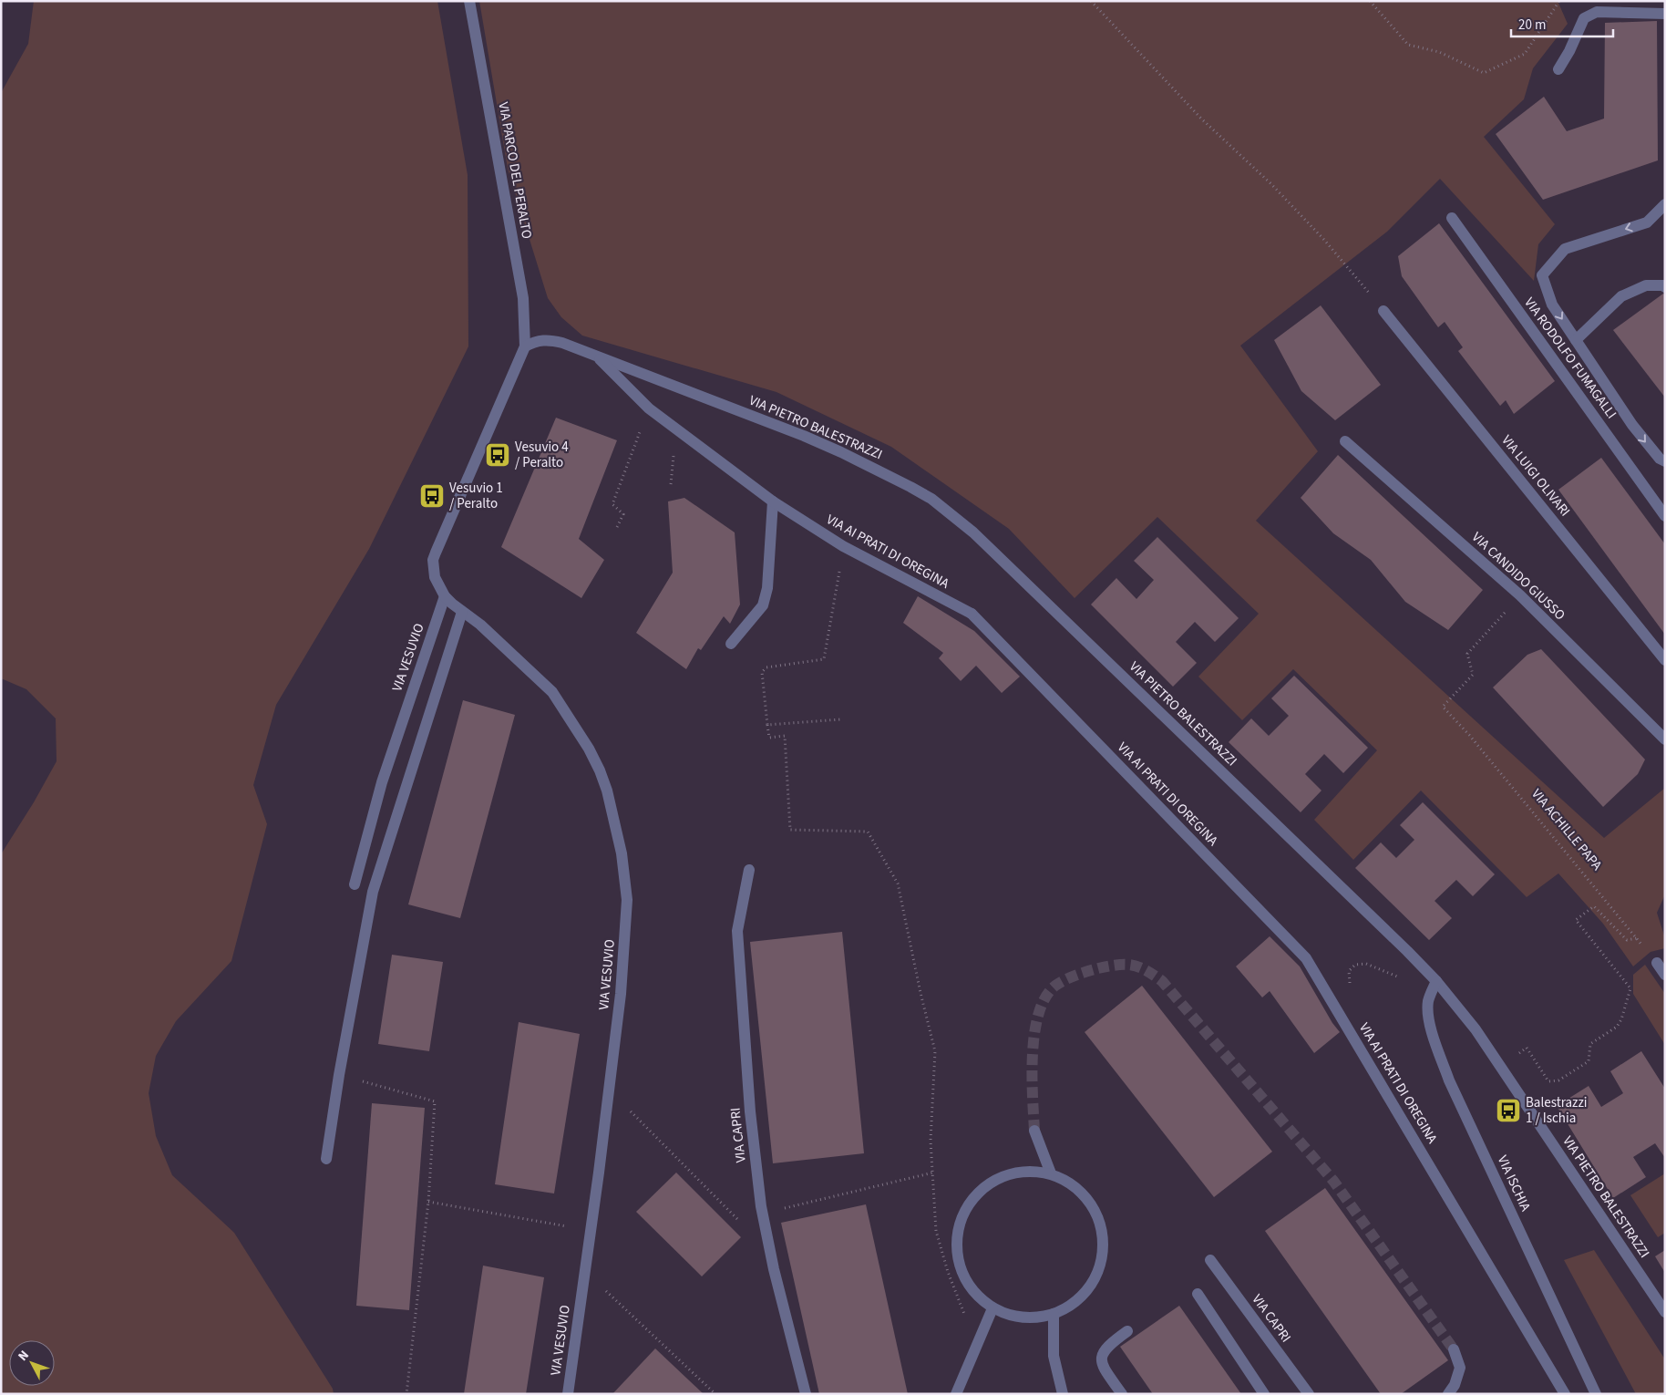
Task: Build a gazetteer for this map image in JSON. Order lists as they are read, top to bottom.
{
  "streets": {
    "street": [
      "VIA PARCO DEL PERALTO",
      "VIA RODOLFO FUMAGALLI",
      "VIA PIETRO BALESTRAZZI",
      "VIA LUIGI OLIVARI",
      "VIA AI PRATI DI OREGINA",
      "VIA CANDIDO GIUSSO",
      "VIA VESUVIO",
      "VIA CAPRI",
      "VIA ISCHIA"
    ],
    "path": ["VIA ACHILLE PAPA"]
  },
  "crossings": [
    ["VIA PARCO DEL PERALTO", "VIA PIETRO BALESTRAZZI"],
    ["VIA PARCO DEL PERALTO", "VIA VESUVIO"],
    ["VIA PIETRO BALESTRAZZI", "VIA AI PRATI DI OREGINA"],
    ["VIA PIETRO BALESTRAZZI", "VIA VESUVIO"],
    ["VIA PIETRO BALESTRAZZI", "VIA ISCHIA"],
    ["VIA CANDIDO GIUSSO", "VIA ACHILLE PAPA"]
  ],
  "places": {
    "bus stop": ["Vesuvio 4 / Peralto", "Vesuvio 1 / Peralto", "Balestrazzi 1 / Ischia"]
  },
  "scale_bar": "20 m",
  "north": "top left"
}
